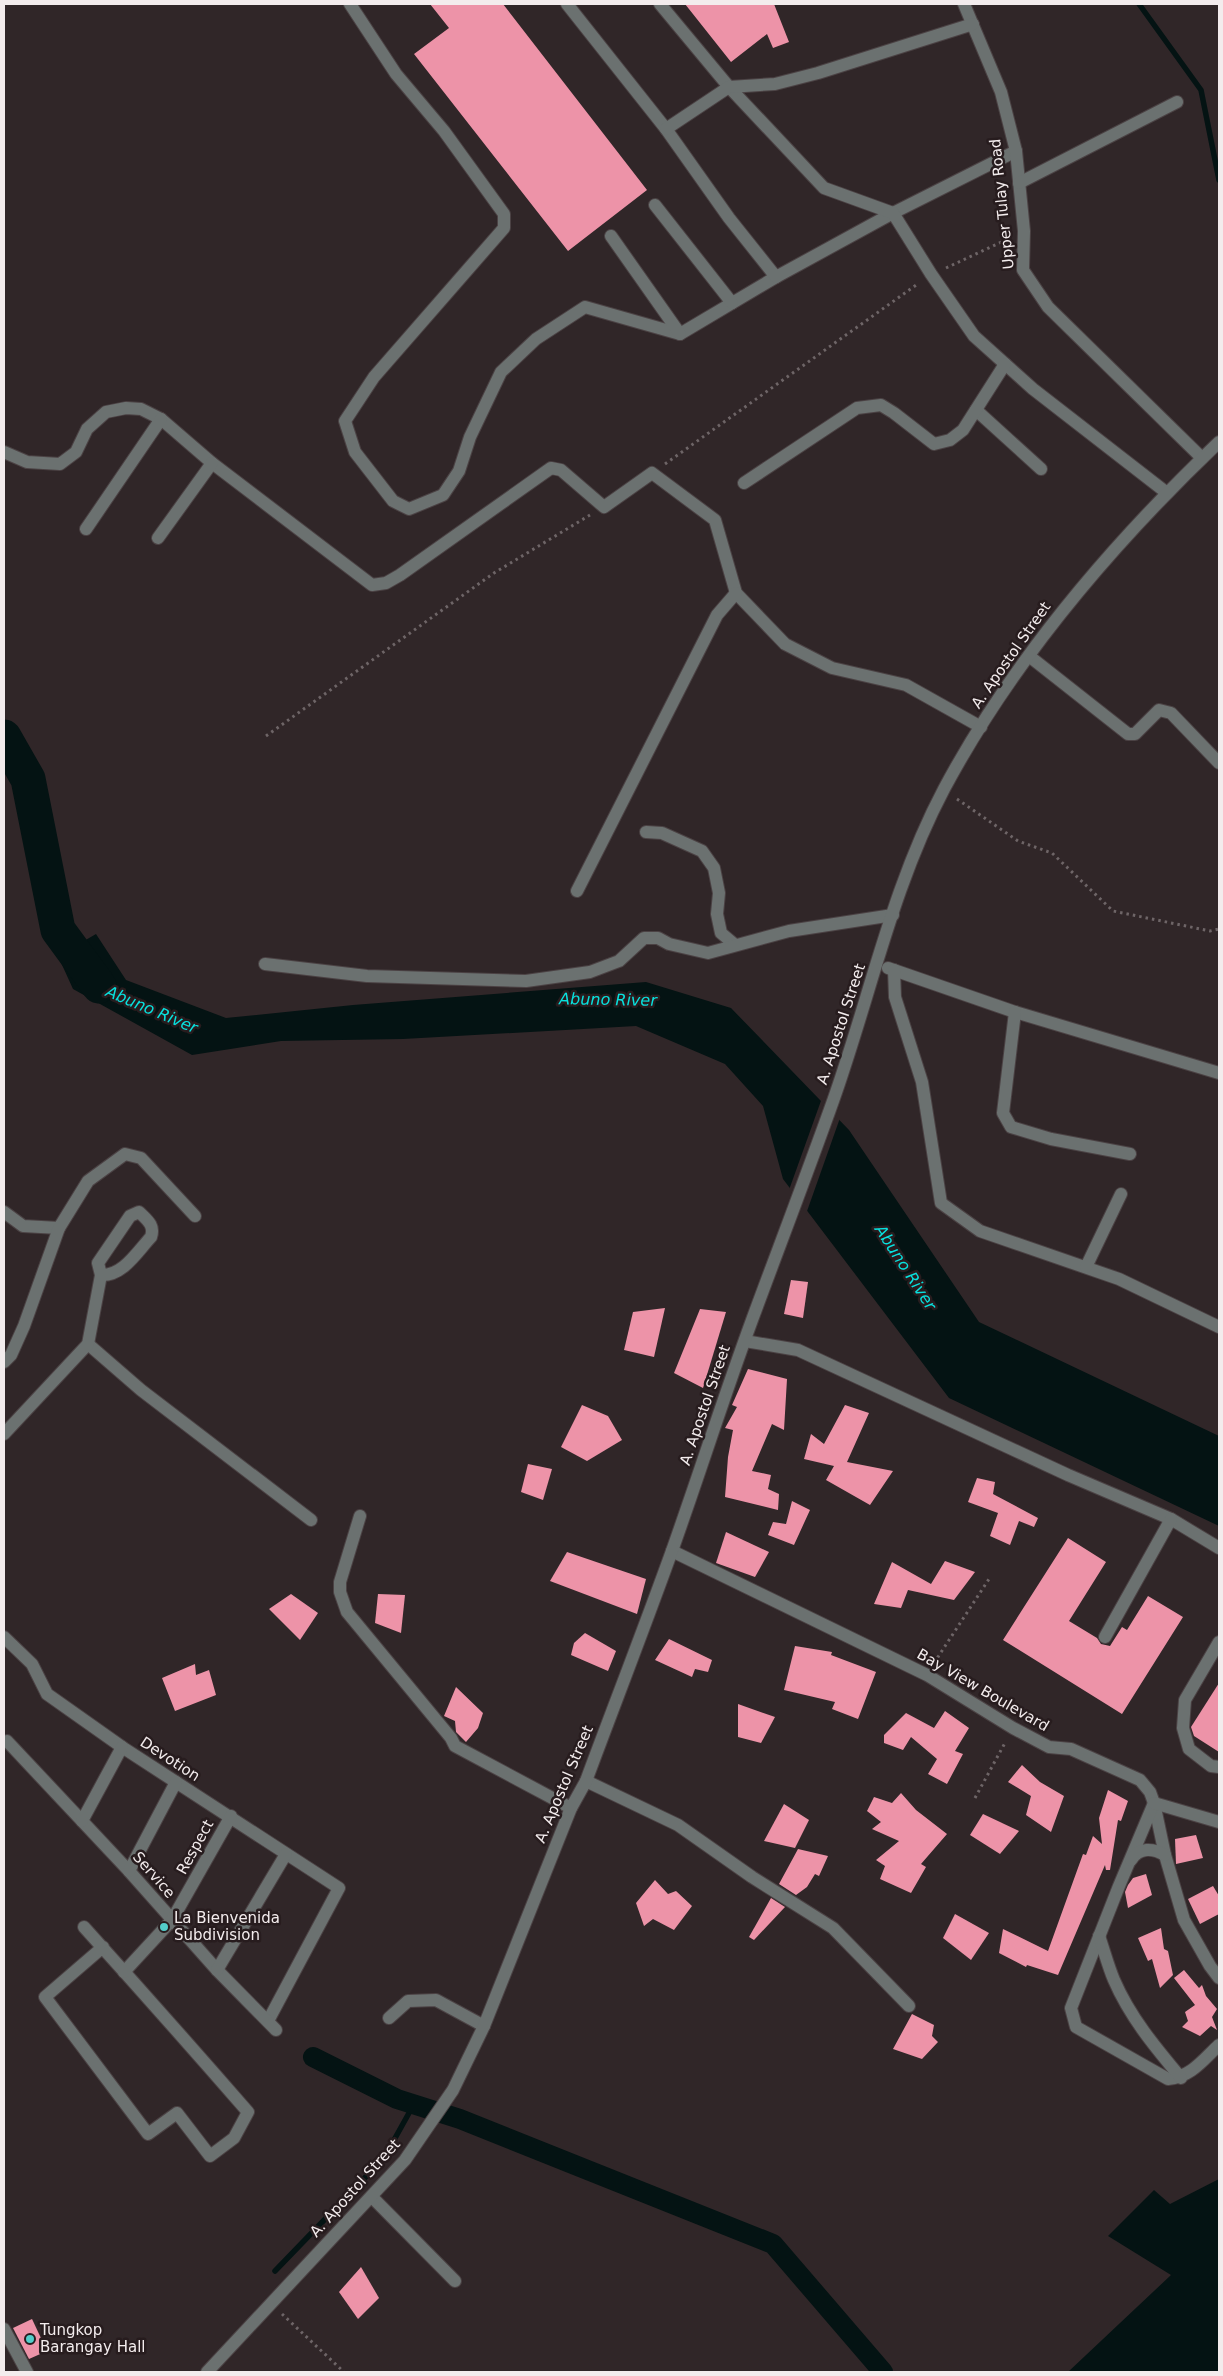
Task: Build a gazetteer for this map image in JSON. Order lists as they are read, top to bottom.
{
  "streets": {
    "street": [
      "Upper Tulay Road",
      "A. Apostol Street",
      "Bay View Boulevard",
      "Devotion",
      "Respect",
      "Service"
    ]
  },
  "crossings": [
    ["Upper Tulay Road", "A. Apostol Street"],
    ["A. Apostol Street", "Bay View Boulevard"],
    ["Devotion", "Respect"],
    ["Devotion", "Service"],
    ["Respect", "Service"]
  ],
  "water": ["Abuno River"],
  "places": ["La Bienvenida Subdivision", "Tungkop Barangay Hall"]
}
